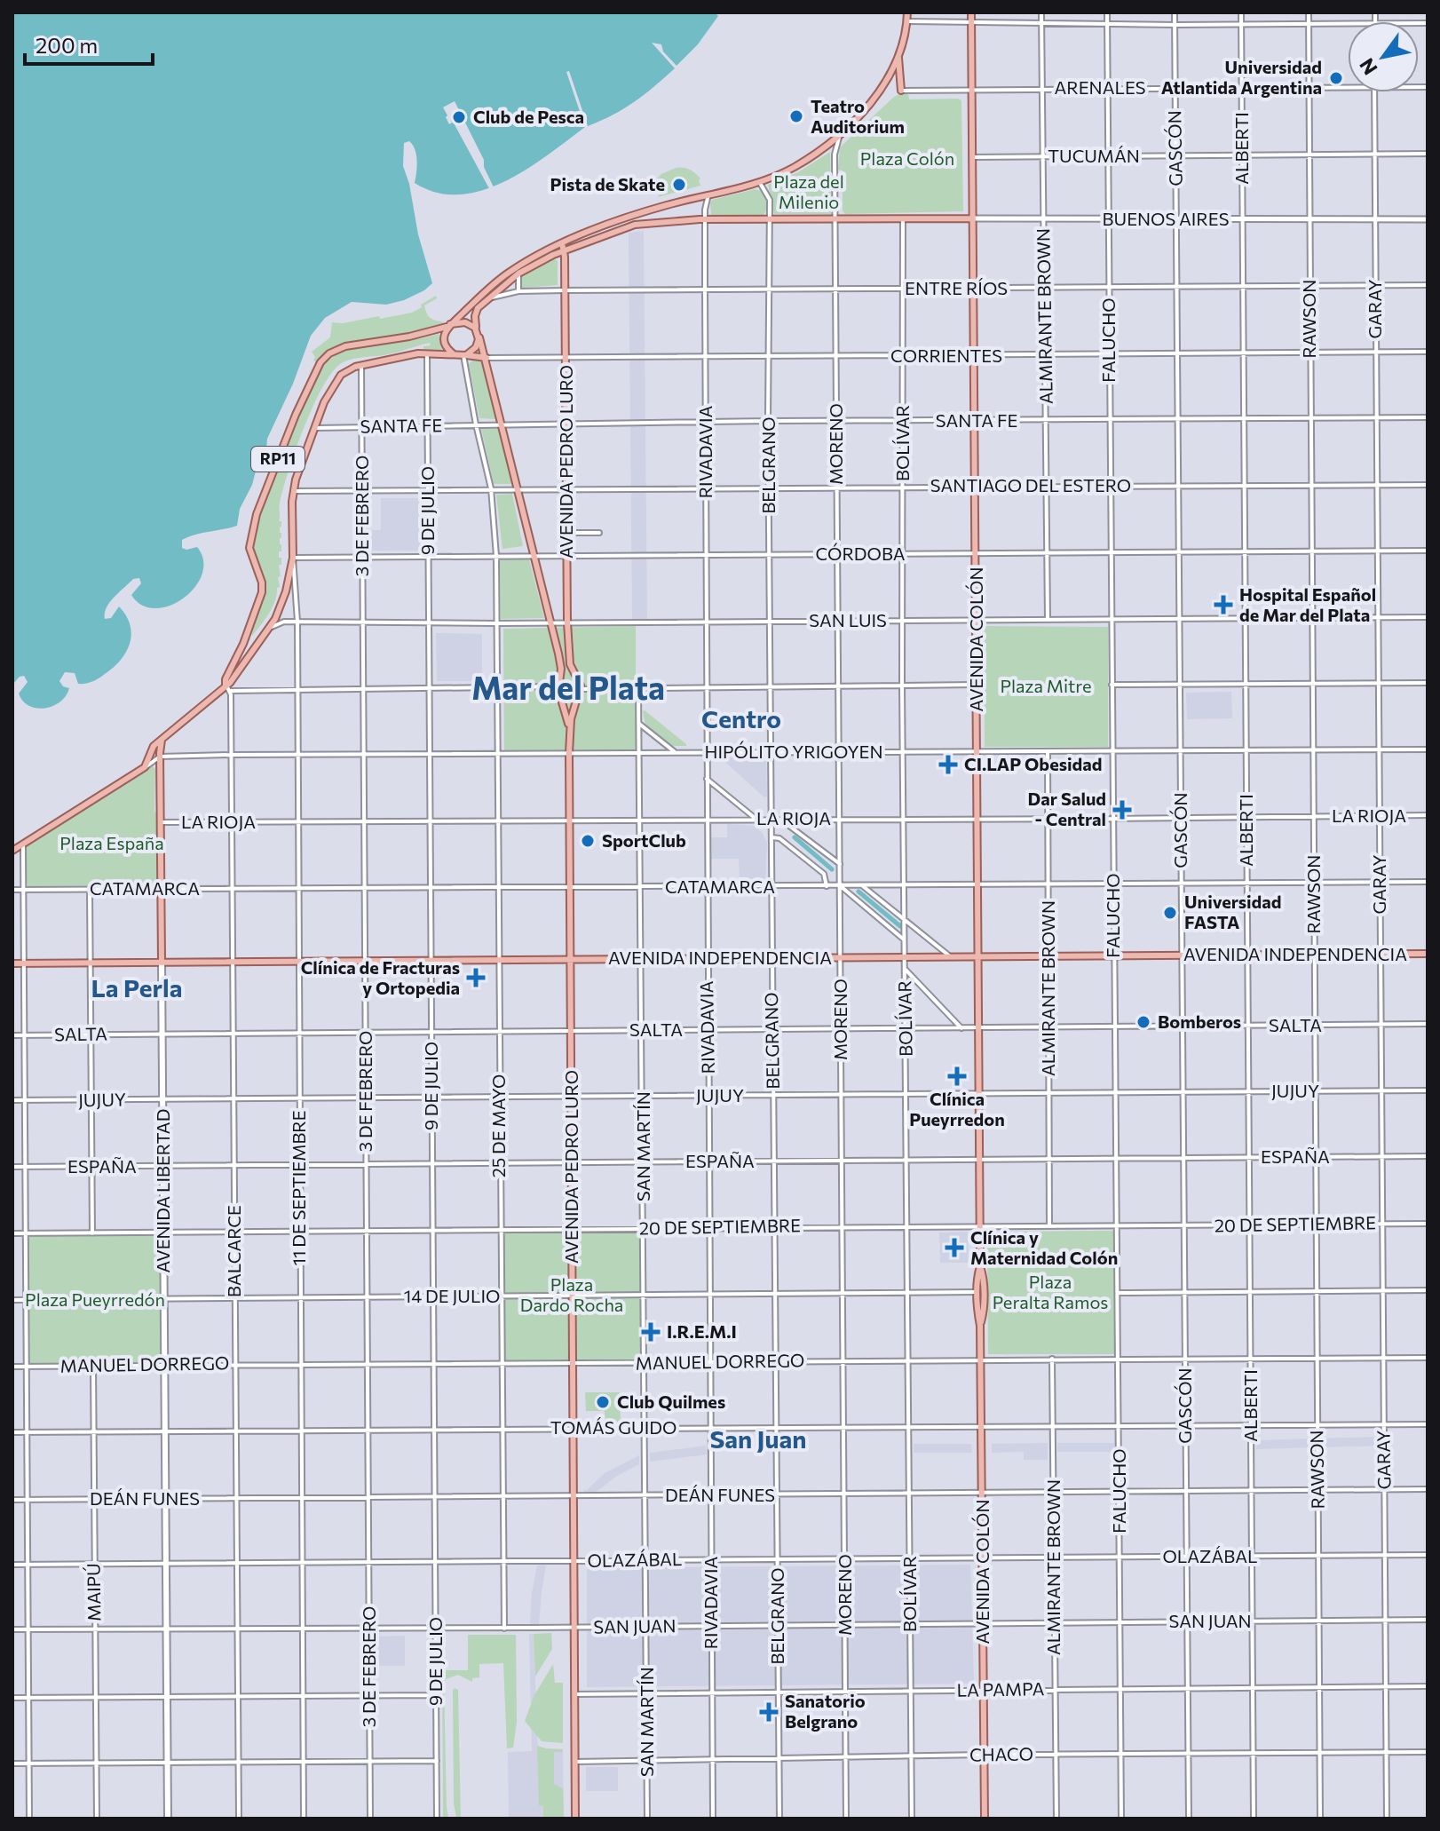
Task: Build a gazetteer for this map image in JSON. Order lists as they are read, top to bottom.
{
  "streets": {
    "main road": [
      "BUENOS AIRES",
      "CORRIENTES",
      "RP11",
      "AVENIDA PEDRO LURO",
      "AVENIDA COLÓN",
      "AVENIDA INDEPENDENCIA",
      "AVENIDA LIBERTAD"
    ],
    "street": [
      "ARENALES",
      "GASCÓN",
      "ALBERTI",
      "TUCUMÁN",
      "ENTRE RÍOS",
      "GARAY",
      "ALMIRANTE BROWN",
      "RAWSON",
      "FALUCHO",
      "SANTA FE",
      "BOLÍVAR",
      "MORENO",
      "RIVADAVIA",
      "BELGRANO",
      "SANTIAGO DEL ESTERO",
      "9 DE JULIO",
      "3 DE FEBRERO",
      "CÓRDOBA",
      "SAN LUIS",
      "HIPÓLITO YRIGOYEN",
      "LA RIOJA",
      "CATAMARCA",
      "SALTA",
      "JUJUY",
      "25 DE MAYO",
      "SAN MARTÍN",
      "ESPAÑA",
      "11 DE SEPTIEMBRE",
      "20 DE SEPTIEMBRE",
      "BALCARCE",
      "14 DE JULIO",
      "MANUEL DORREGO",
      "TOMÁS GUIDO",
      "DEÁN FUNES",
      "OLAZÁBAL",
      "MAIPÚ",
      "SAN JUAN",
      "LA PAMPA",
      "CHACO"
    ]
  },
  "crossings": [
    ["ARENALES", "GASCÓN"],
    ["ARENALES", "ALBERTI"],
    ["ARENALES", "ALMIRANTE BROWN"],
    ["ARENALES", "RAWSON"],
    ["ARENALES", "FALUCHO"],
    ["ARENALES", "RP11"],
    ["ARENALES", "AVENIDA COLÓN"],
    ["GASCÓN", "TUCUMÁN"],
    ["GASCÓN", "BUENOS AIRES"],
    ["GASCÓN", "ENTRE RÍOS"],
    ["GASCÓN", "CORRIENTES"],
    ["GASCÓN", "SANTA FE"],
    ["GASCÓN", "SANTIAGO DEL ESTERO"],
    ["GASCÓN", "CÓRDOBA"],
    ["GASCÓN", "SAN LUIS"],
    ["GASCÓN", "HIPÓLITO YRIGOYEN"],
    ["GASCÓN", "LA RIOJA"],
    ["GASCÓN", "CATAMARCA"],
    ["GASCÓN", "AVENIDA INDEPENDENCIA"],
    ["GASCÓN", "SALTA"],
    ["GASCÓN", "JUJUY"],
    ["GASCÓN", "ESPAÑA"],
    ["GASCÓN", "20 DE SEPTIEMBRE"],
    ["GASCÓN", "MANUEL DORREGO"],
    ["GASCÓN", "TOMÁS GUIDO"],
    ["GASCÓN", "DEÁN FUNES"],
    ["GASCÓN", "OLAZÁBAL"],
    ["GASCÓN", "SAN JUAN"],
    ["GASCÓN", "LA PAMPA"],
    ["GASCÓN", "CHACO"],
    ["ALBERTI", "TUCUMÁN"],
    ["ALBERTI", "BUENOS AIRES"],
    ["ALBERTI", "ENTRE RÍOS"],
    ["ALBERTI", "CORRIENTES"],
    ["ALBERTI", "SANTA FE"],
    ["ALBERTI", "SANTIAGO DEL ESTERO"],
    ["ALBERTI", "CÓRDOBA"],
    ["ALBERTI", "SAN LUIS"],
    ["ALBERTI", "HIPÓLITO YRIGOYEN"],
    ["ALBERTI", "LA RIOJA"],
    ["ALBERTI", "CATAMARCA"],
    ["ALBERTI", "AVENIDA INDEPENDENCIA"],
    ["ALBERTI", "SALTA"],
    ["ALBERTI", "JUJUY"],
    ["ALBERTI", "ESPAÑA"],
    ["ALBERTI", "20 DE SEPTIEMBRE"],
    ["ALBERTI", "MANUEL DORREGO"],
    ["ALBERTI", "TOMÁS GUIDO"],
    ["ALBERTI", "DEÁN FUNES"],
    ["ALBERTI", "OLAZÁBAL"],
    ["ALBERTI", "SAN JUAN"],
    ["ALBERTI", "LA PAMPA"],
    ["ALBERTI", "CHACO"],
    ["TUCUMÁN", "GARAY"],
    ["TUCUMÁN", "ALMIRANTE BROWN"],
    ["TUCUMÁN", "RAWSON"],
    ["TUCUMÁN", "FALUCHO"],
    ["TUCUMÁN", "AVENIDA COLÓN"],
    ["BUENOS AIRES", "GARAY"],
    ["BUENOS AIRES", "ALMIRANTE BROWN"],
    ["BUENOS AIRES", "RAWSON"],
    ["BUENOS AIRES", "FALUCHO"],
    ["BUENOS AIRES", "BOLÍVAR"],
    ["BUENOS AIRES", "RP11"],
    ["BUENOS AIRES", "AVENIDA COLÓN"],
    ["ENTRE RÍOS", "GARAY"],
    ["ENTRE RÍOS", "ALMIRANTE BROWN"],
    ["ENTRE RÍOS", "RAWSON"],
    ["ENTRE RÍOS", "FALUCHO"],
    ["ENTRE RÍOS", "BOLÍVAR"],
    ["ENTRE RÍOS", "MORENO"],
    ["ENTRE RÍOS", "RIVADAVIA"],
    ["ENTRE RÍOS", "RP11"],
    ["ENTRE RÍOS", "AVENIDA PEDRO LURO"],
    ["ENTRE RÍOS", "BELGRANO"],
    ["ENTRE RÍOS", "AVENIDA COLÓN"],
    ["GARAY", "CORRIENTES"],
    ["GARAY", "SANTA FE"],
    ["GARAY", "SANTIAGO DEL ESTERO"],
    ["GARAY", "CÓRDOBA"],
    ["GARAY", "SAN LUIS"],
    ["GARAY", "HIPÓLITO YRIGOYEN"],
    ["GARAY", "LA RIOJA"],
    ["GARAY", "CATAMARCA"],
    ["GARAY", "AVENIDA INDEPENDENCIA"],
    ["GARAY", "SALTA"],
    ["GARAY", "JUJUY"],
    ["GARAY", "ESPAÑA"],
    ["GARAY", "20 DE SEPTIEMBRE"],
    ["GARAY", "MANUEL DORREGO"],
    ["GARAY", "TOMÁS GUIDO"],
    ["GARAY", "DEÁN FUNES"],
    ["GARAY", "OLAZÁBAL"],
    ["GARAY", "SAN JUAN"],
    ["GARAY", "LA PAMPA"],
    ["GARAY", "CHACO"],
    ["ALMIRANTE BROWN", "CORRIENTES"],
    ["ALMIRANTE BROWN", "SANTA FE"],
    ["ALMIRANTE BROWN", "SANTIAGO DEL ESTERO"],
    ["ALMIRANTE BROWN", "CÓRDOBA"],
    ["ALMIRANTE BROWN", "SAN LUIS"],
    ["ALMIRANTE BROWN", "HIPÓLITO YRIGOYEN"],
    ["ALMIRANTE BROWN", "LA RIOJA"],
    ["ALMIRANTE BROWN", "CATAMARCA"],
    ["ALMIRANTE BROWN", "AVENIDA INDEPENDENCIA"],
    ["ALMIRANTE BROWN", "SALTA"],
    ["ALMIRANTE BROWN", "JUJUY"],
    ["ALMIRANTE BROWN", "ESPAÑA"],
    ["ALMIRANTE BROWN", "20 DE SEPTIEMBRE"],
    ["ALMIRANTE BROWN", "MANUEL DORREGO"],
    ["ALMIRANTE BROWN", "TOMÁS GUIDO"],
    ["ALMIRANTE BROWN", "DEÁN FUNES"],
    ["ALMIRANTE BROWN", "OLAZÁBAL"],
    ["ALMIRANTE BROWN", "SAN JUAN"],
    ["ALMIRANTE BROWN", "LA PAMPA"],
    ["ALMIRANTE BROWN", "CHACO"],
    ["RAWSON", "CORRIENTES"],
    ["RAWSON", "SANTA FE"],
    ["RAWSON", "SANTIAGO DEL ESTERO"],
    ["RAWSON", "CÓRDOBA"],
    ["RAWSON", "SAN LUIS"],
    ["RAWSON", "HIPÓLITO YRIGOYEN"],
    ["RAWSON", "LA RIOJA"],
    ["RAWSON", "CATAMARCA"],
    ["RAWSON", "AVENIDA INDEPENDENCIA"],
    ["RAWSON", "SALTA"],
    ["RAWSON", "JUJUY"],
    ["RAWSON", "ESPAÑA"],
    ["RAWSON", "20 DE SEPTIEMBRE"],
    ["RAWSON", "MANUEL DORREGO"],
    ["RAWSON", "TOMÁS GUIDO"],
    ["RAWSON", "DEÁN FUNES"],
    ["RAWSON", "OLAZÁBAL"],
    ["RAWSON", "SAN JUAN"],
    ["RAWSON", "LA PAMPA"],
    ["RAWSON", "CHACO"],
    ["FALUCHO", "CORRIENTES"],
    ["FALUCHO", "SANTA FE"],
    ["FALUCHO", "SANTIAGO DEL ESTERO"],
    ["FALUCHO", "CÓRDOBA"],
    ["FALUCHO", "SAN LUIS"],
    ["FALUCHO", "HIPÓLITO YRIGOYEN"],
    ["FALUCHO", "LA RIOJA"],
    ["FALUCHO", "CATAMARCA"],
    ["FALUCHO", "AVENIDA INDEPENDENCIA"],
    ["FALUCHO", "SALTA"],
    ["FALUCHO", "JUJUY"],
    ["FALUCHO", "ESPAÑA"],
    ["FALUCHO", "20 DE SEPTIEMBRE"],
    ["FALUCHO", "MANUEL DORREGO"],
    ["FALUCHO", "TOMÁS GUIDO"],
    ["FALUCHO", "DEÁN FUNES"],
    ["FALUCHO", "OLAZÁBAL"],
    ["FALUCHO", "SAN JUAN"],
    ["FALUCHO", "LA PAMPA"],
    ["FALUCHO", "CHACO"],
    ["CORRIENTES", "BOLÍVAR"],
    ["CORRIENTES", "MORENO"],
    ["CORRIENTES", "RIVADAVIA"],
    ["CORRIENTES", "RP11"],
    ["CORRIENTES", "AVENIDA PEDRO LURO"],
    ["CORRIENTES", "BELGRANO"],
    ["CORRIENTES", "AVENIDA COLÓN"],
    ["CORRIENTES", "25 DE MAYO"],
    ["SANTA FE", "BOLÍVAR"],
    ["SANTA FE", "MORENO"],
    ["SANTA FE", "RIVADAVIA"],
    ["SANTA FE", "RP11"],
    ["SANTA FE", "AVENIDA PEDRO LURO"],
    ["SANTA FE", "BELGRANO"],
    ["SANTA FE", "9 DE JULIO"],
    ["SANTA FE", "3 DE FEBRERO"],
    ["SANTA FE", "AVENIDA COLÓN"],
    ["SANTA FE", "25 DE MAYO"],
    ["BOLÍVAR", "RP11"],
    ["BOLÍVAR", "SANTIAGO DEL ESTERO"],
    ["BOLÍVAR", "CÓRDOBA"],
    ["BOLÍVAR", "SAN LUIS"],
    ["BOLÍVAR", "HIPÓLITO YRIGOYEN"],
    ["BOLÍVAR", "LA RIOJA"],
    ["BOLÍVAR", "CATAMARCA"],
    ["BOLÍVAR", "AVENIDA INDEPENDENCIA"],
    ["BOLÍVAR", "SALTA"],
    ["BOLÍVAR", "JUJUY"],
    ["BOLÍVAR", "ESPAÑA"],
    ["BOLÍVAR", "20 DE SEPTIEMBRE"],
    ["BOLÍVAR", "14 DE JULIO"],
    ["BOLÍVAR", "MANUEL DORREGO"],
    ["BOLÍVAR", "TOMÁS GUIDO"],
    ["BOLÍVAR", "DEÁN FUNES"],
    ["BOLÍVAR", "OLAZÁBAL"],
    ["BOLÍVAR", "SAN JUAN"],
    ["BOLÍVAR", "LA PAMPA"],
    ["BOLÍVAR", "CHACO"],
    ["MORENO", "RP11"],
    ["MORENO", "SANTIAGO DEL ESTERO"],
    ["MORENO", "CÓRDOBA"],
    ["MORENO", "SAN LUIS"],
    ["MORENO", "HIPÓLITO YRIGOYEN"],
    ["MORENO", "LA RIOJA"],
    ["MORENO", "CATAMARCA"],
    ["MORENO", "AVENIDA INDEPENDENCIA"],
    ["MORENO", "SALTA"],
    ["MORENO", "JUJUY"],
    ["MORENO", "ESPAÑA"],
    ["MORENO", "20 DE SEPTIEMBRE"],
    ["MORENO", "14 DE JULIO"],
    ["MORENO", "MANUEL DORREGO"],
    ["MORENO", "TOMÁS GUIDO"],
    ["MORENO", "DEÁN FUNES"],
    ["MORENO", "OLAZÁBAL"],
    ["MORENO", "SAN JUAN"],
    ["MORENO", "LA PAMPA"],
    ["MORENO", "CHACO"],
    ["RIVADAVIA", "RP11"],
    ["RIVADAVIA", "SANTIAGO DEL ESTERO"],
    ["RIVADAVIA", "CÓRDOBA"],
    ["RIVADAVIA", "SAN LUIS"],
    ["RIVADAVIA", "HIPÓLITO YRIGOYEN"],
    ["RIVADAVIA", "LA RIOJA"],
    ["RIVADAVIA", "CATAMARCA"],
    ["RIVADAVIA", "AVENIDA INDEPENDENCIA"],
    ["RIVADAVIA", "SALTA"],
    ["RIVADAVIA", "JUJUY"],
    ["RIVADAVIA", "ESPAÑA"],
    ["RIVADAVIA", "20 DE SEPTIEMBRE"],
    ["RIVADAVIA", "14 DE JULIO"],
    ["RIVADAVIA", "MANUEL DORREGO"],
    ["RIVADAVIA", "TOMÁS GUIDO"],
    ["RIVADAVIA", "DEÁN FUNES"],
    ["RIVADAVIA", "OLAZÁBAL"],
    ["RIVADAVIA", "SAN JUAN"],
    ["RIVADAVIA", "LA PAMPA"],
    ["RIVADAVIA", "CHACO"],
    ["RP11", "AVENIDA PEDRO LURO"],
    ["RP11", "BELGRANO"],
    ["RP11", "SANTIAGO DEL ESTERO"],
    ["RP11", "9 DE JULIO"],
    ["RP11", "3 DE FEBRERO"],
    ["RP11", "CÓRDOBA"],
    ["RP11", "SAN LUIS"],
    ["RP11", "25 DE MAYO"],
    ["RP11", "11 DE SEPTIEMBRE"],
    ["RP11", "AVENIDA LIBERTAD"],
    ["AVENIDA PEDRO LURO", "SANTIAGO DEL ESTERO"],
    ["AVENIDA PEDRO LURO", "CÓRDOBA"],
    ["AVENIDA PEDRO LURO", "SAN LUIS"],
    ["AVENIDA PEDRO LURO", "HIPÓLITO YRIGOYEN"],
    ["AVENIDA PEDRO LURO", "LA RIOJA"],
    ["AVENIDA PEDRO LURO", "CATAMARCA"],
    ["AVENIDA PEDRO LURO", "AVENIDA INDEPENDENCIA"],
    ["AVENIDA PEDRO LURO", "SALTA"],
    ["AVENIDA PEDRO LURO", "JUJUY"],
    ["AVENIDA PEDRO LURO", "25 DE MAYO"],
    ["AVENIDA PEDRO LURO", "ESPAÑA"],
    ["AVENIDA PEDRO LURO", "20 DE SEPTIEMBRE"],
    ["AVENIDA PEDRO LURO", "14 DE JULIO"],
    ["AVENIDA PEDRO LURO", "MANUEL DORREGO"],
    ["AVENIDA PEDRO LURO", "TOMÁS GUIDO"],
    ["AVENIDA PEDRO LURO", "DEÁN FUNES"],
    ["AVENIDA PEDRO LURO", "OLAZÁBAL"],
    ["AVENIDA PEDRO LURO", "SAN JUAN"],
    ["AVENIDA PEDRO LURO", "LA PAMPA"],
    ["AVENIDA PEDRO LURO", "CHACO"],
    ["BELGRANO", "SANTIAGO DEL ESTERO"],
    ["BELGRANO", "CÓRDOBA"],
    ["BELGRANO", "SAN LUIS"],
    ["BELGRANO", "HIPÓLITO YRIGOYEN"],
    ["BELGRANO", "LA RIOJA"],
    ["BELGRANO", "CATAMARCA"],
    ["BELGRANO", "AVENIDA INDEPENDENCIA"],
    ["BELGRANO", "SALTA"],
    ["BELGRANO", "JUJUY"],
    ["BELGRANO", "ESPAÑA"],
    ["BELGRANO", "20 DE SEPTIEMBRE"],
    ["BELGRANO", "14 DE JULIO"],
    ["BELGRANO", "MANUEL DORREGO"],
    ["BELGRANO", "TOMÁS GUIDO"],
    ["BELGRANO", "DEÁN FUNES"],
    ["BELGRANO", "OLAZÁBAL"],
    ["BELGRANO", "SAN JUAN"],
    ["BELGRANO", "LA PAMPA"],
    ["BELGRANO", "CHACO"],
    ["SANTIAGO DEL ESTERO", "9 DE JULIO"],
    ["SANTIAGO DEL ESTERO", "3 DE FEBRERO"],
    ["SANTIAGO DEL ESTERO", "AVENIDA COLÓN"],
    ["SANTIAGO DEL ESTERO", "25 DE MAYO"],
    ["9 DE JULIO", "CÓRDOBA"],
    ["9 DE JULIO", "SAN LUIS"],
    ["9 DE JULIO", "HIPÓLITO YRIGOYEN"],
    ["9 DE JULIO", "LA RIOJA"],
    ["9 DE JULIO", "CATAMARCA"],
    ["9 DE JULIO", "AVENIDA INDEPENDENCIA"],
    ["9 DE JULIO", "SALTA"],
    ["9 DE JULIO", "JUJUY"],
    ["9 DE JULIO", "ESPAÑA"],
    ["9 DE JULIO", "20 DE SEPTIEMBRE"],
    ["9 DE JULIO", "14 DE JULIO"],
    ["9 DE JULIO", "MANUEL DORREGO"],
    ["9 DE JULIO", "TOMÁS GUIDO"],
    ["9 DE JULIO", "DEÁN FUNES"],
    ["9 DE JULIO", "OLAZÁBAL"],
    ["9 DE JULIO", "SAN JUAN"],
    ["3 DE FEBRERO", "CÓRDOBA"],
    ["3 DE FEBRERO", "SAN LUIS"],
    ["3 DE FEBRERO", "HIPÓLITO YRIGOYEN"],
    ["3 DE FEBRERO", "LA RIOJA"],
    ["3 DE FEBRERO", "CATAMARCA"],
    ["3 DE FEBRERO", "AVENIDA INDEPENDENCIA"],
    ["3 DE FEBRERO", "SALTA"],
    ["3 DE FEBRERO", "JUJUY"],
    ["3 DE FEBRERO", "ESPAÑA"],
    ["3 DE FEBRERO", "20 DE SEPTIEMBRE"],
    ["3 DE FEBRERO", "14 DE JULIO"],
    ["3 DE FEBRERO", "MANUEL DORREGO"],
    ["3 DE FEBRERO", "TOMÁS GUIDO"],
    ["3 DE FEBRERO", "DEÁN FUNES"],
    ["3 DE FEBRERO", "OLAZÁBAL"],
    ["3 DE FEBRERO", "SAN JUAN"],
    ["CÓRDOBA", "AVENIDA COLÓN"],
    ["CÓRDOBA", "25 DE MAYO"],
    ["CÓRDOBA", "11 DE SEPTIEMBRE"],
    ["SAN LUIS", "AVENIDA COLÓN"],
    ["SAN LUIS", "25 DE MAYO"],
    ["SAN LUIS", "11 DE SEPTIEMBRE"],
    ["AVENIDA COLÓN", "HIPÓLITO YRIGOYEN"],
    ["AVENIDA COLÓN", "LA RIOJA"],
    ["AVENIDA COLÓN", "CATAMARCA"],
    ["AVENIDA COLÓN", "AVENIDA INDEPENDENCIA"],
    ["AVENIDA COLÓN", "SALTA"],
    ["AVENIDA COLÓN", "JUJUY"],
    ["AVENIDA COLÓN", "ESPAÑA"],
    ["AVENIDA COLÓN", "20 DE SEPTIEMBRE"],
    ["AVENIDA COLÓN", "14 DE JULIO"],
    ["AVENIDA COLÓN", "MANUEL DORREGO"],
    ["AVENIDA COLÓN", "TOMÁS GUIDO"],
    ["AVENIDA COLÓN", "DEÁN FUNES"],
    ["AVENIDA COLÓN", "OLAZÁBAL"],
    ["AVENIDA COLÓN", "SAN JUAN"],
    ["AVENIDA COLÓN", "LA PAMPA"],
    ["AVENIDA COLÓN", "CHACO"],
    ["HIPÓLITO YRIGOYEN", "25 DE MAYO"],
    ["HIPÓLITO YRIGOYEN", "SAN MARTÍN"],
    ["HIPÓLITO YRIGOYEN", "11 DE SEPTIEMBRE"],
    ["HIPÓLITO YRIGOYEN", "AVENIDA LIBERTAD"],
    ["HIPÓLITO YRIGOYEN", "BALCARCE"],
    ["LA RIOJA", "25 DE MAYO"],
    ["LA RIOJA", "SAN MARTÍN"],
    ["LA RIOJA", "11 DE SEPTIEMBRE"],
    ["LA RIOJA", "AVENIDA LIBERTAD"],
    ["LA RIOJA", "BALCARCE"],
    ["CATAMARCA", "25 DE MAYO"],
    ["CATAMARCA", "SAN MARTÍN"],
    ["CATAMARCA", "11 DE SEPTIEMBRE"],
    ["CATAMARCA", "AVENIDA LIBERTAD"],
    ["CATAMARCA", "BALCARCE"],
    ["AVENIDA INDEPENDENCIA", "25 DE MAYO"],
    ["AVENIDA INDEPENDENCIA", "SAN MARTÍN"],
    ["AVENIDA INDEPENDENCIA", "11 DE SEPTIEMBRE"],
    ["AVENIDA INDEPENDENCIA", "AVENIDA LIBERTAD"],
    ["AVENIDA INDEPENDENCIA", "BALCARCE"],
    ["SALTA", "25 DE MAYO"],
    ["SALTA", "SAN MARTÍN"],
    ["SALTA", "11 DE SEPTIEMBRE"],
    ["SALTA", "AVENIDA LIBERTAD"],
    ["SALTA", "BALCARCE"],
    ["JUJUY", "25 DE MAYO"],
    ["JUJUY", "SAN MARTÍN"],
    ["JUJUY", "11 DE SEPTIEMBRE"],
    ["JUJUY", "AVENIDA LIBERTAD"],
    ["JUJUY", "BALCARCE"],
    ["25 DE MAYO", "ESPAÑA"],
    ["25 DE MAYO", "20 DE SEPTIEMBRE"],
    ["25 DE MAYO", "14 DE JULIO"],
    ["25 DE MAYO", "MANUEL DORREGO"],
    ["25 DE MAYO", "TOMÁS GUIDO"],
    ["25 DE MAYO", "DEÁN FUNES"],
    ["25 DE MAYO", "OLAZÁBAL"],
    ["25 DE MAYO", "SAN JUAN"],
    ["SAN MARTÍN", "ESPAÑA"],
    ["SAN MARTÍN", "20 DE SEPTIEMBRE"],
    ["SAN MARTÍN", "14 DE JULIO"],
    ["SAN MARTÍN", "MANUEL DORREGO"],
    ["SAN MARTÍN", "TOMÁS GUIDO"],
    ["SAN MARTÍN", "DEÁN FUNES"],
    ["SAN MARTÍN", "OLAZÁBAL"],
    ["SAN MARTÍN", "SAN JUAN"],
    ["SAN MARTÍN", "LA PAMPA"],
    ["SAN MARTÍN", "CHACO"],
    ["ESPAÑA", "11 DE SEPTIEMBRE"],
    ["ESPAÑA", "AVENIDA LIBERTAD"],
    ["ESPAÑA", "BALCARCE"],
    ["11 DE SEPTIEMBRE", "20 DE SEPTIEMBRE"],
    ["11 DE SEPTIEMBRE", "14 DE JULIO"],
    ["11 DE SEPTIEMBRE", "MANUEL DORREGO"],
    ["11 DE SEPTIEMBRE", "TOMÁS GUIDO"],
    ["11 DE SEPTIEMBRE", "DEÁN FUNES"],
    ["11 DE SEPTIEMBRE", "OLAZÁBAL"],
    ["11 DE SEPTIEMBRE", "SAN JUAN"],
    ["AVENIDA LIBERTAD", "20 DE SEPTIEMBRE"],
    ["AVENIDA LIBERTAD", "14 DE JULIO"],
    ["AVENIDA LIBERTAD", "MANUEL DORREGO"],
    ["AVENIDA LIBERTAD", "TOMÁS GUIDO"],
    ["AVENIDA LIBERTAD", "DEÁN FUNES"],
    ["AVENIDA LIBERTAD", "OLAZÁBAL"],
    ["AVENIDA LIBERTAD", "SAN JUAN"],
    ["20 DE SEPTIEMBRE", "BALCARCE"],
    ["BALCARCE", "14 DE JULIO"],
    ["BALCARCE", "MANUEL DORREGO"],
    ["BALCARCE", "TOMÁS GUIDO"],
    ["BALCARCE", "DEÁN FUNES"],
    ["BALCARCE", "OLAZÁBAL"],
    ["BALCARCE", "SAN JUAN"],
    ["MANUEL DORREGO", "MAIPÚ"],
    ["TOMÁS GUIDO", "MAIPÚ"],
    ["DEÁN FUNES", "MAIPÚ"],
    ["OLAZÁBAL", "MAIPÚ"],
    ["MAIPÚ", "SAN JUAN"]
  ],
  "districts": [
    "Mar del Plata",
    "Centro",
    "La Perla",
    "San Juan"
  ],
  "parks": [
    "Plaza Colón",
    "Plaza del Milenio",
    "Plaza Mitre",
    "Plaza España",
    "Plaza Peralta Ramos",
    "Plaza Dardo Rocha",
    "Plaza Pueyrredón"
  ],
  "places": {
    "other": [
      "Universidad Atlantida Argentina",
      "Teatro Auditorium",
      "Club de Pesca",
      "Pista de Skate",
      "SportClub",
      "Universidad FASTA",
      "Bomberos",
      "Club Quilmes"
    ],
    "health": [
      "Hospital Español de Mar del Plata",
      "CI.LAP Obesidad",
      "Dar Salud - Central",
      "Clínica de Fracturas y Ortopedia",
      "Clínica Pueyrredon",
      "Clínica y Maternidad Colón",
      "I.R.E.M.I",
      "Sanatorio Belgrano"
    ]
  },
  "scale_bar": "200 m",
  "north": "bottom left"
}
